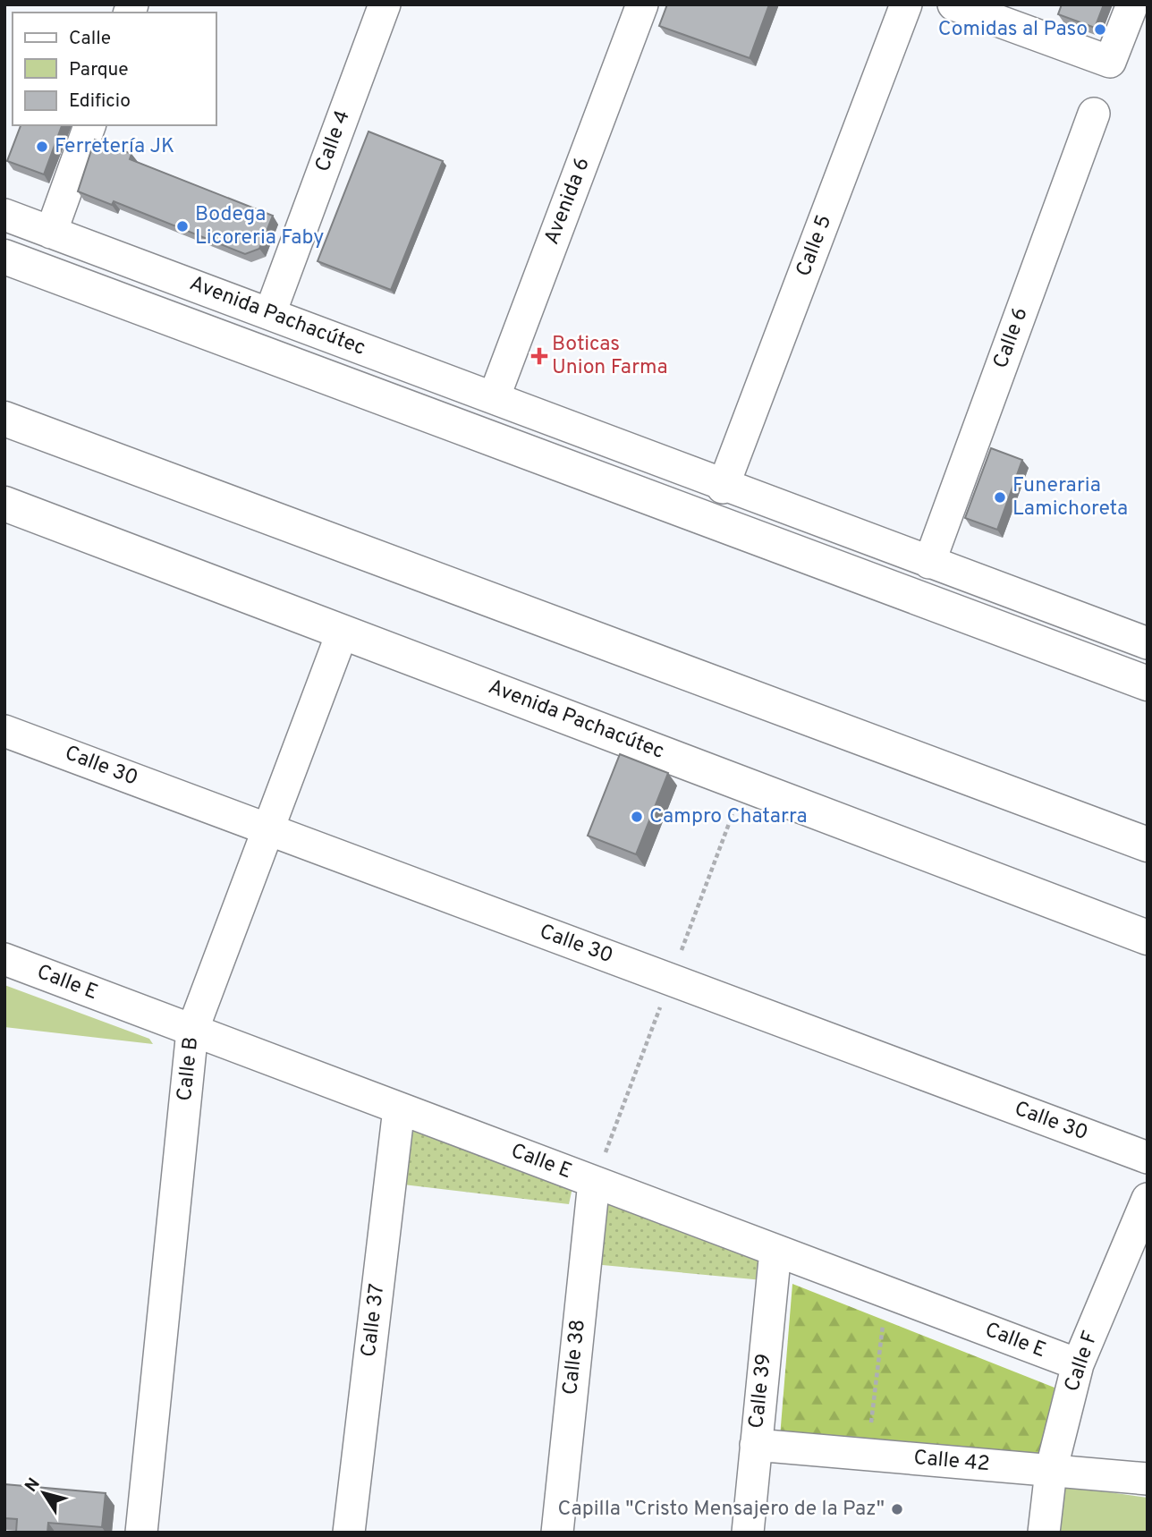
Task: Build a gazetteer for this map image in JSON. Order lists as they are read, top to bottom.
{
  "streets": {
    "main road": ["Avenida Pachacútec"],
    "street": [
      "Calle 4",
      "Avenida 6",
      "Calle 5",
      "Calle 6",
      "Calle 30",
      "Calle E",
      "Calle B",
      "Calle 37",
      "Calle 38",
      "Calle F",
      "Calle 39",
      "Calle 42"
    ]
  },
  "crossings": [
    ["Calle 4", "Avenida Pachacútec"],
    ["Avenida 6", "Avenida Pachacútec"],
    ["Calle 5", "Avenida Pachacútec"],
    ["Avenida Pachacútec", "Calle 6"],
    ["Avenida Pachacútec", "Calle B"],
    ["Calle 30", "Calle B"],
    ["Calle E", "Calle B"],
    ["Calle E", "Calle 37"],
    ["Calle E", "Calle 38"],
    ["Calle E", "Calle F"],
    ["Calle E", "Calle 39"],
    ["Calle F", "Calle 42"],
    ["Calle 39", "Calle 42"]
  ],
  "places": {
    "other": [
      "Comidas al Paso",
      "Ferretería JK",
      "Bodega Licoreria Faby",
      "Funeraria Lamichoreta",
      "Campro Chatarra",
      "Capilla \"Cristo Mensajero de la Paz\""
    ],
    "health": ["Boticas Union Farma"]
  },
  "legend": ["Calle", "Parque", "Edificio"],
  "north": "top left"
}
